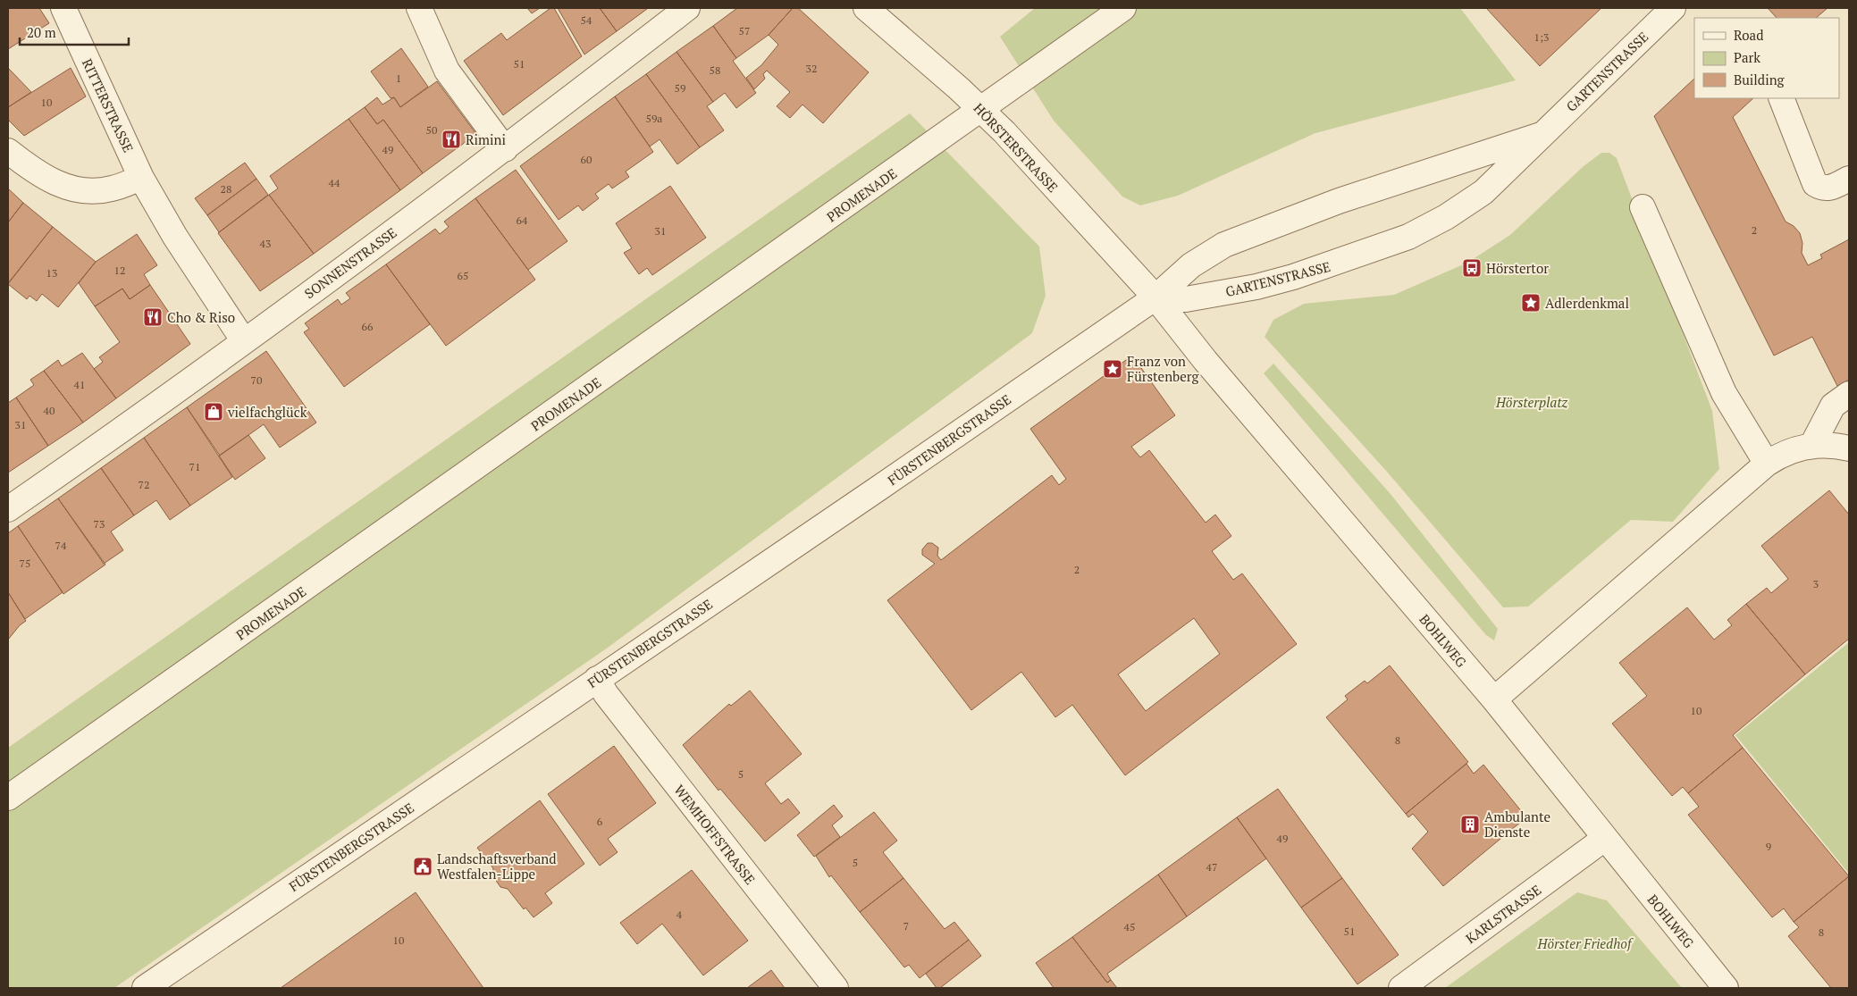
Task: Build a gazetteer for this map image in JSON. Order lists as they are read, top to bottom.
{
  "streets": {
    "street": [
      "GARTENSTRASSE",
      "RITTERSTRASSE",
      "HÖRSTERSTRASSE",
      "PROMENADE",
      "SONNENSTRASSE",
      "FÜRSTENBERGSTRASSE",
      "BOHLWEG",
      "WEMHOFFSTRASSE",
      "KARLSTRASSE"
    ]
  },
  "crossings": [
    ["GARTENSTRASSE", "HÖRSTERSTRASSE"],
    ["GARTENSTRASSE", "FÜRSTENBERGSTRASSE"],
    ["GARTENSTRASSE", "BOHLWEG"],
    ["RITTERSTRASSE", "SONNENSTRASSE"],
    ["HÖRSTERSTRASSE", "PROMENADE"],
    ["HÖRSTERSTRASSE", "FÜRSTENBERGSTRASSE"],
    ["HÖRSTERSTRASSE", "BOHLWEG"],
    ["FÜRSTENBERGSTRASSE", "BOHLWEG"],
    ["FÜRSTENBERGSTRASSE", "WEMHOFFSTRASSE"],
    ["BOHLWEG", "KARLSTRASSE"]
  ],
  "parks": ["Hörsterplatz", "Hörster Friedhof"],
  "places": {
    "restaurant": ["Rimini", "Cho & Riso"],
    "bus stop": ["Hörstertor"],
    "place": ["Adlerdenkmal", "Franz von Fürstenberg"],
    "shop": ["vielfachglück"],
    "building": ["Ambulante Dienste"],
    "public building": ["Landschaftsverband Westfalen-Lippe"]
  },
  "house_numbers": [
    "54",
    "57",
    "1;3",
    "51",
    "32",
    "58",
    "1",
    "59",
    "10",
    "59a",
    "50",
    "49",
    "60",
    "44",
    "28",
    "64",
    "2",
    "31",
    "43",
    "12",
    "13",
    "65",
    "66",
    "70",
    "41",
    "40",
    "31",
    "71",
    "72",
    "73",
    "74",
    "75",
    "2",
    "3",
    "10",
    "8",
    "5",
    "6",
    "49",
    "9",
    "5",
    "47",
    "4",
    "7",
    "45",
    "51",
    "8",
    "10"
  ],
  "legend": ["Road", "Park", "Building"],
  "scale_bar": "20 m"
}
